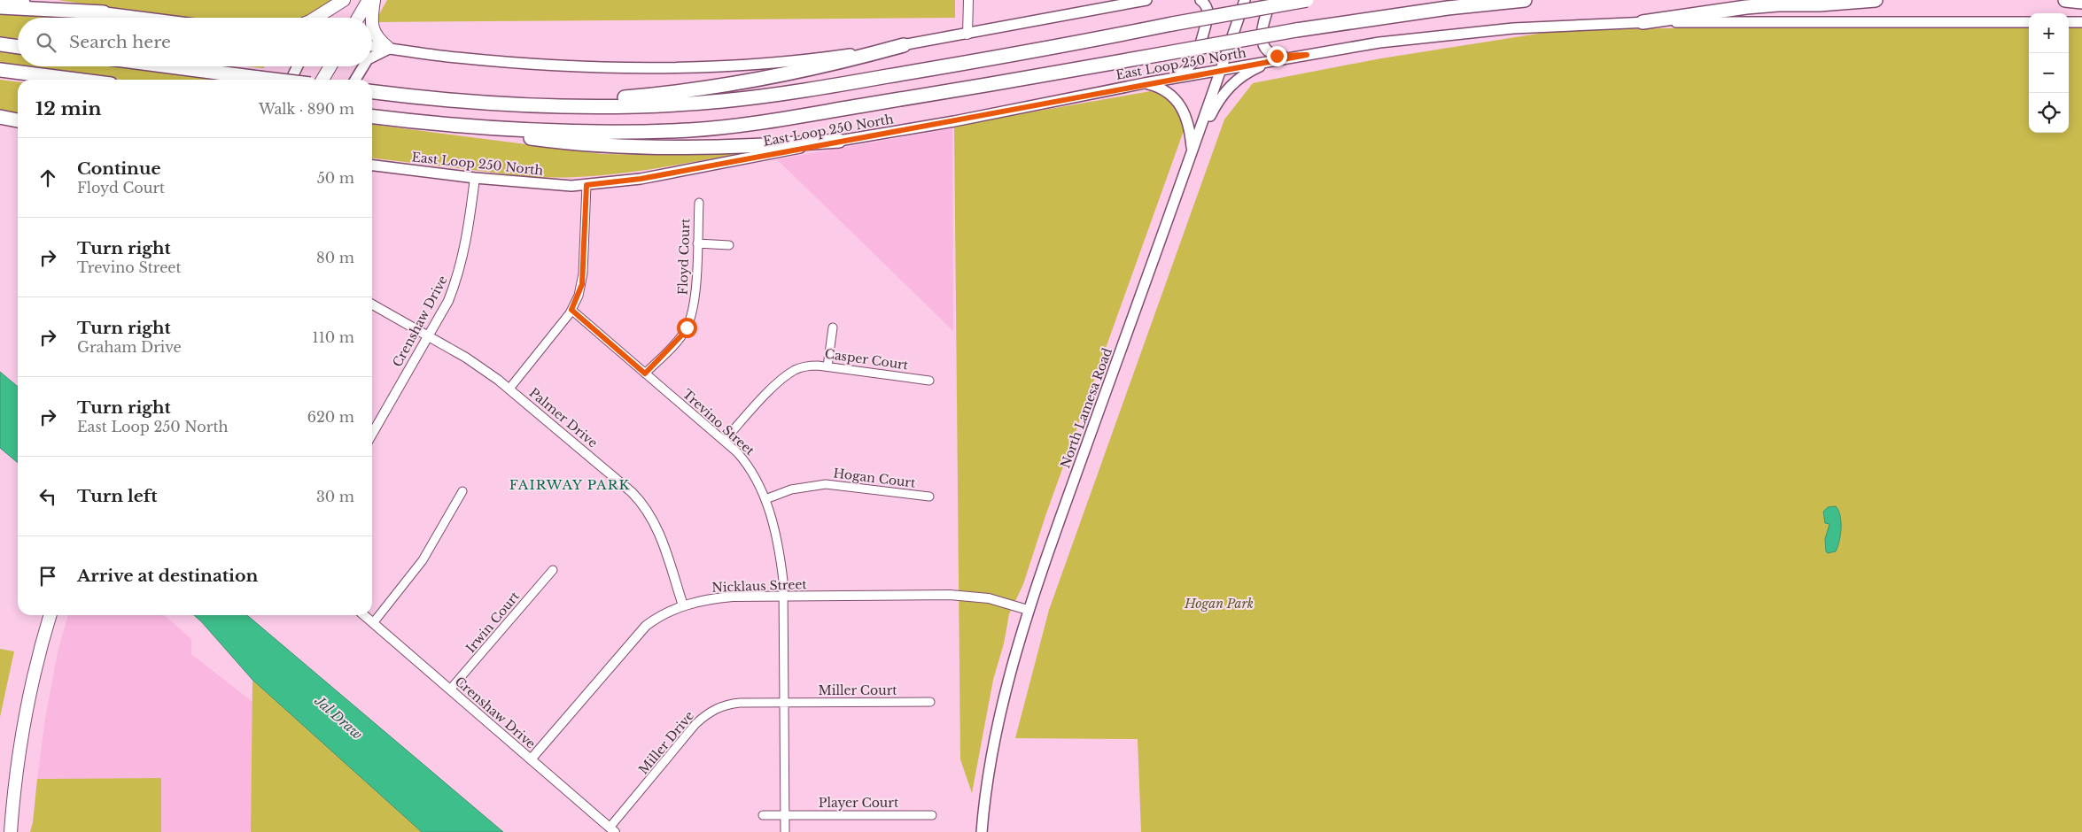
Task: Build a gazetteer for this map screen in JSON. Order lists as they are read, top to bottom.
{
  "streets": {
    "main road": ["East Loop 250 North", "North Lamesa Road"],
    "street": [
      "Floyd Court",
      "Crenshaw Drive",
      "Casper Court",
      "Palmer Drive",
      "Trevino Street",
      "Hogan Court",
      "Nicklaus Street",
      "Irwin Court",
      "Miller Court",
      "Miller Drive",
      "Player Court"
    ]
  },
  "crossings": [
    ["East Loop 250 North", "Crenshaw Drive"],
    ["East Loop 250 North", "North Lamesa Road"],
    ["Floyd Court", "Trevino Street"],
    ["Crenshaw Drive", "Palmer Drive"],
    ["Crenshaw Drive", "Nicklaus Street"],
    ["Crenshaw Drive", "Irwin Court"],
    ["Crenshaw Drive", "Miller Drive"],
    ["Casper Court", "Trevino Street"],
    ["North Lamesa Road", "Nicklaus Street"],
    ["Palmer Drive", "Nicklaus Street"],
    ["Trevino Street", "Hogan Court"],
    ["Trevino Street", "Nicklaus Street"],
    ["Trevino Street", "Miller Court"],
    ["Trevino Street", "Miller Drive"],
    ["Trevino Street", "Player Court"],
    ["Miller Court", "Miller Drive"]
  ],
  "districts": ["FAIRWAY PARK"],
  "water": ["Jal Draw"],
  "parks": ["Hogan Park"],
  "page": {
    "map_buttons": ["+", "−"],
    "search": "Search here",
    "heading": ["12 min", "Walk · 890 m"],
    "list": [
      ["Continue", "Floyd Court", "50 m"],
      ["Turn right", "Trevino Street", "80 m"],
      ["Turn right", "Graham Drive", "110 m"],
      ["Turn right", "East Loop 250 North", "620 m"],
      ["Turn left", "30 m"],
      "Arrive at destination"
    ]
  }
}
